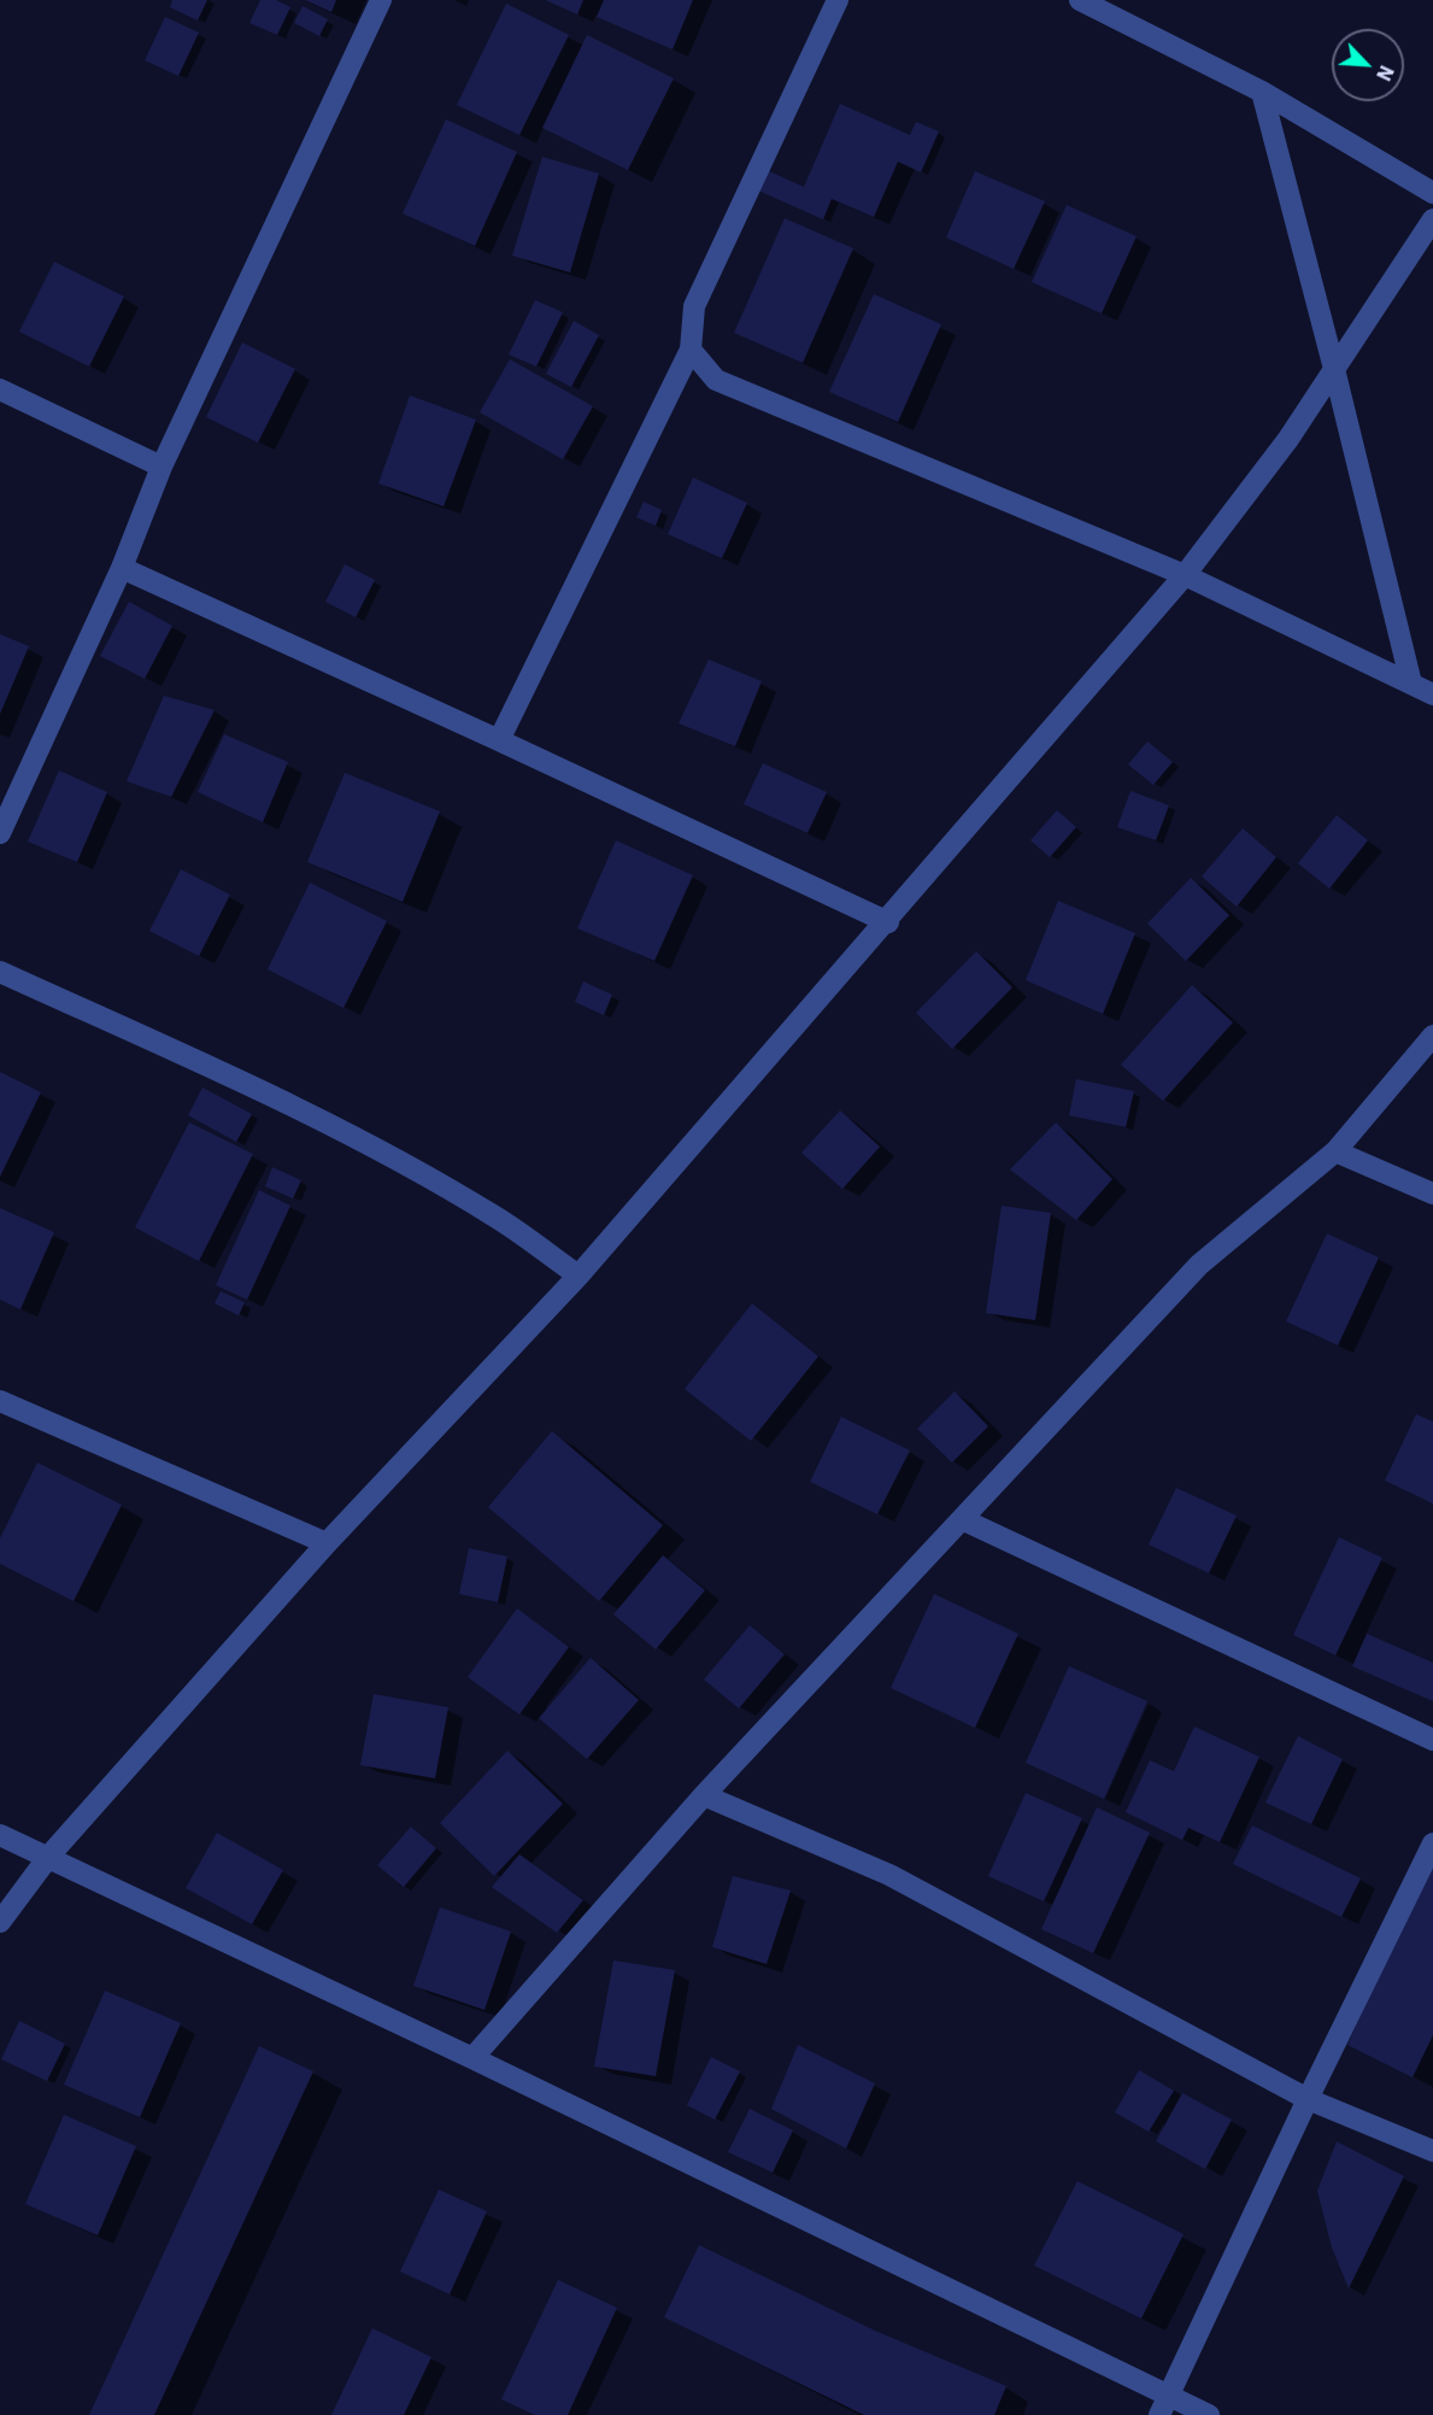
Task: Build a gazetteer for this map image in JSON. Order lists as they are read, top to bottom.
{
  "north": "bottom right"
}
